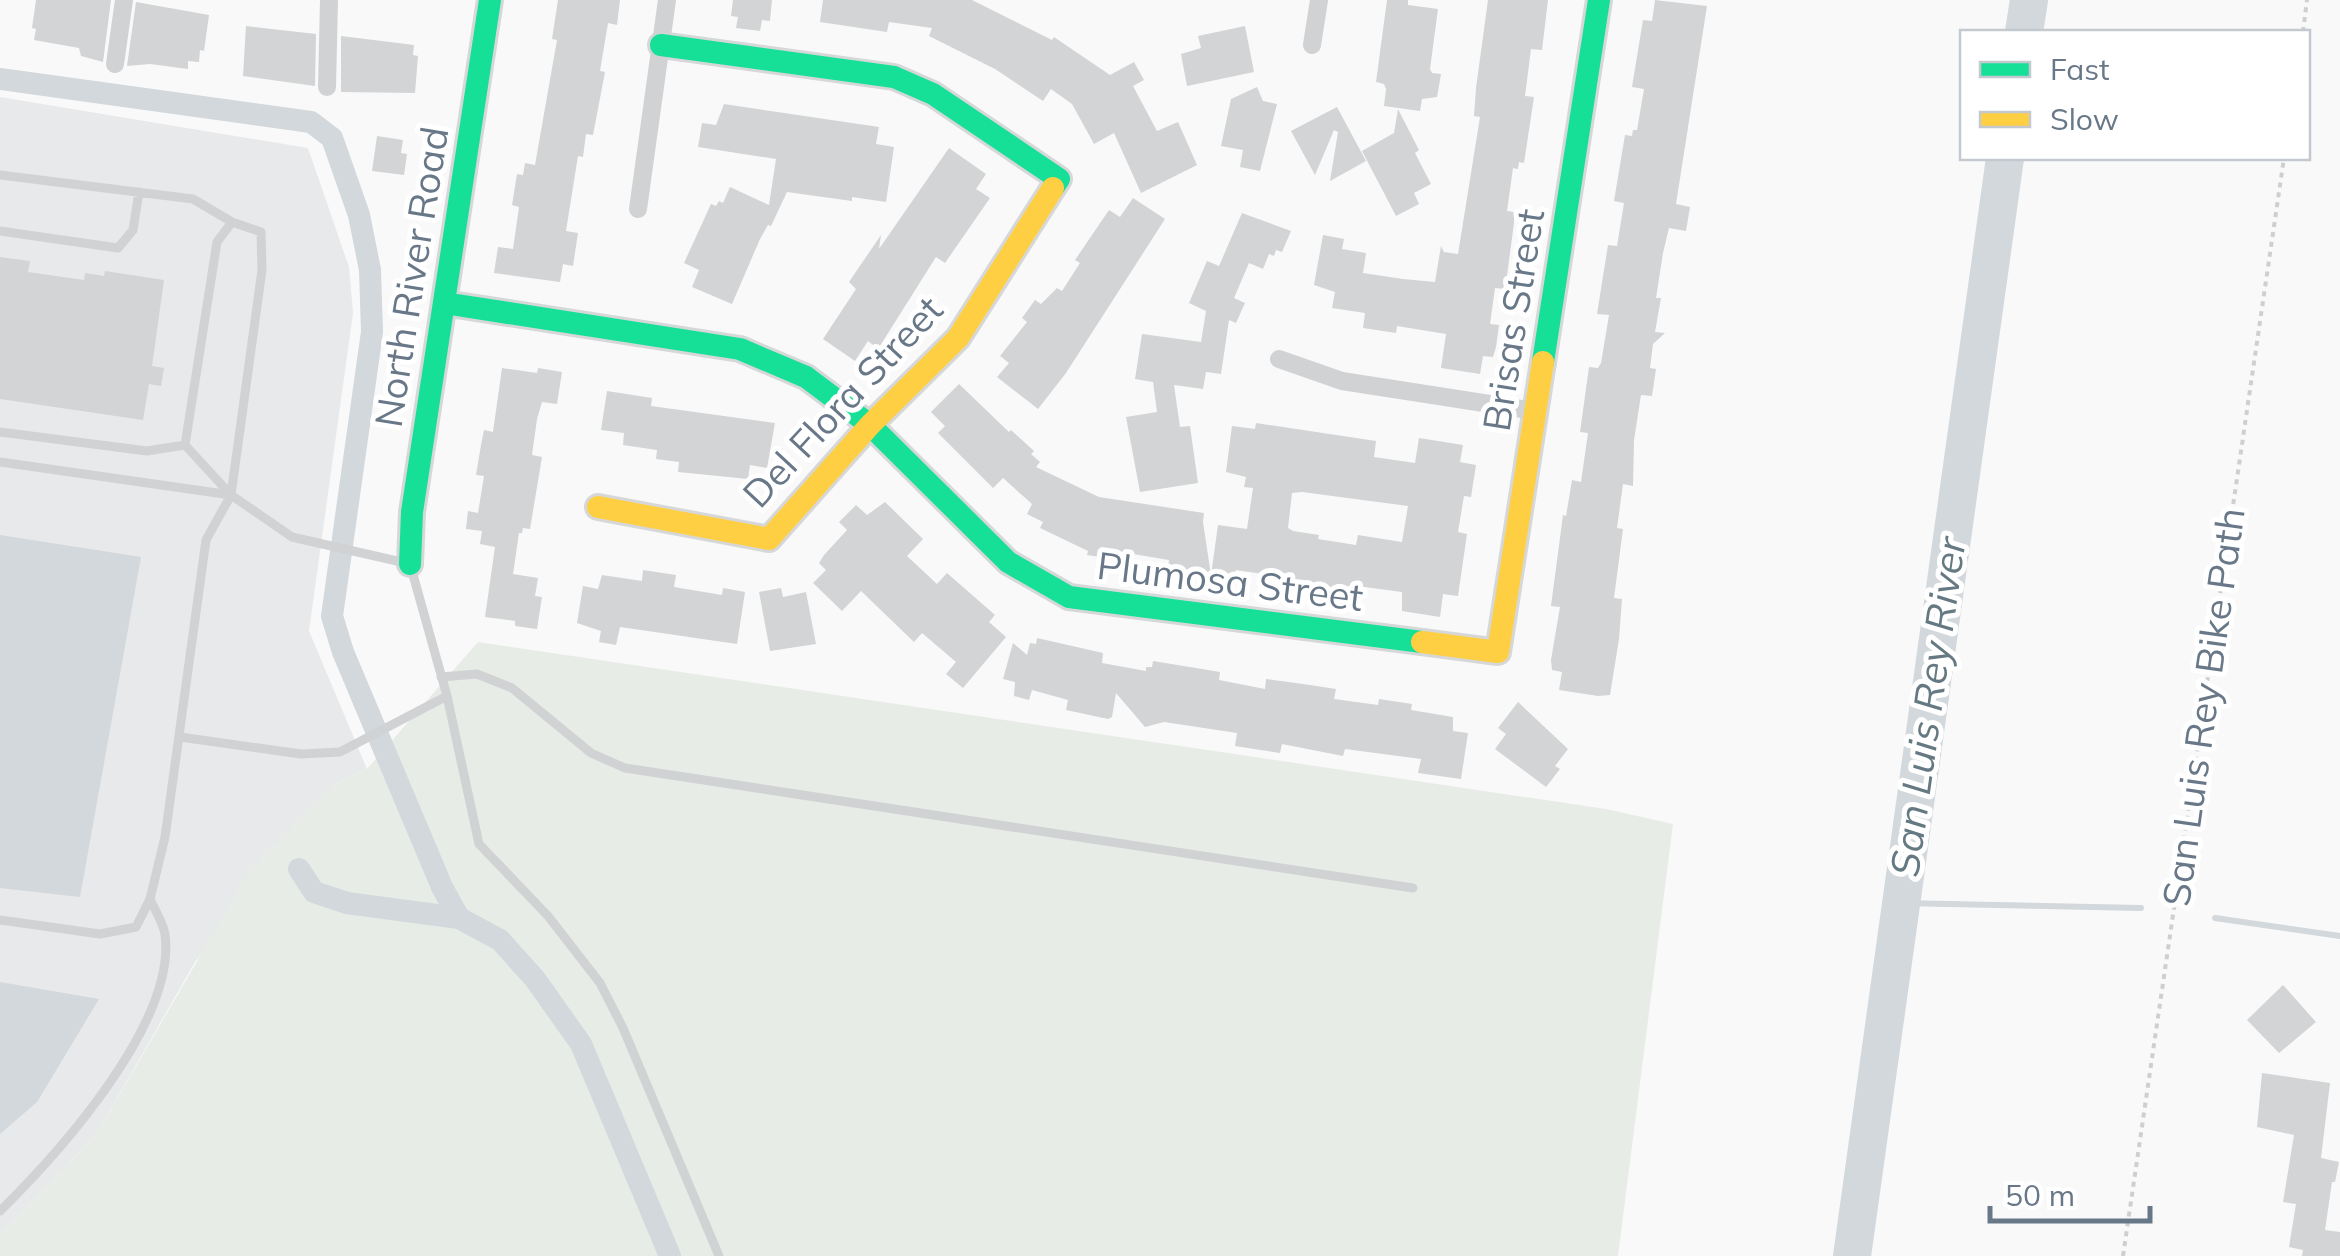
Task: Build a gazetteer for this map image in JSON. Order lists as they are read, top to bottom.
{
  "streets": {
    "street": [
      "North River Road",
      "Brisas Street",
      "Del Flora Street",
      "Plumosa Street"
    ],
    "path": ["San Luis Rey Bike Path"]
  },
  "crossings": [
    ["North River Road", "Plumosa Street"],
    ["Brisas Street", "Plumosa Street"],
    ["Del Flora Street", "Plumosa Street"]
  ],
  "water": ["San Luis Rey River"],
  "legend": ["Fast", "Slow"],
  "scale_bar": "50 m"
}
